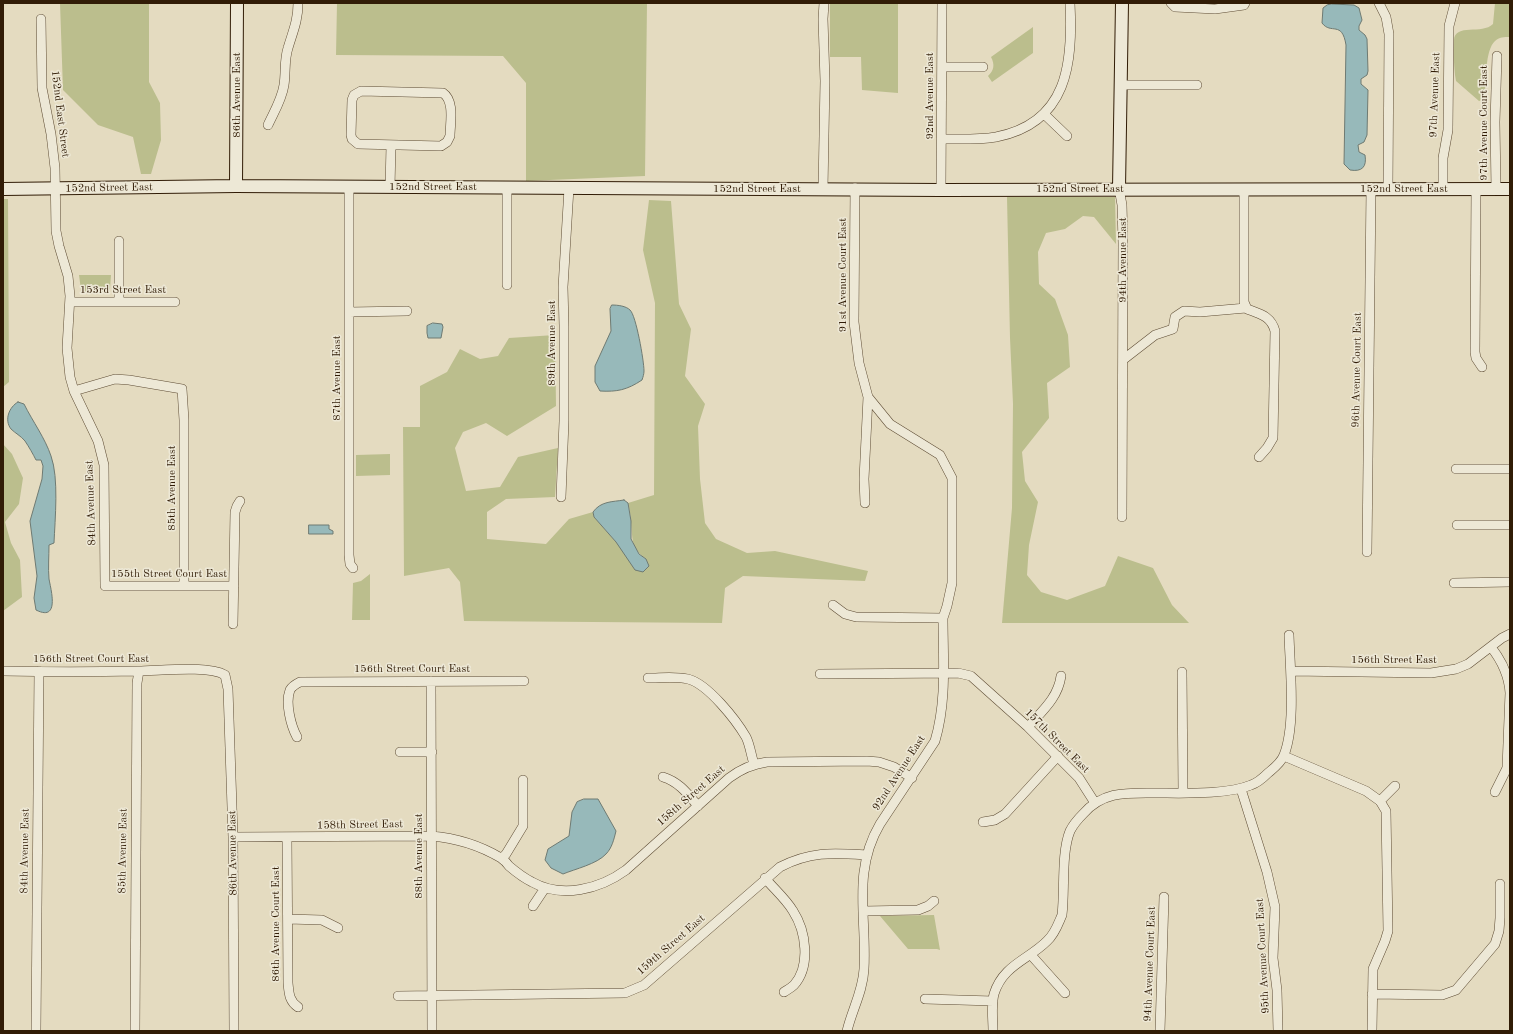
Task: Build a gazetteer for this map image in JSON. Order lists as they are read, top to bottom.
{
  "streets": {
    "street": [
      "86th Avenue East",
      "97th Avenue East",
      "92nd Avenue East",
      "152nd East Street",
      "97th Avenue Court East",
      "152nd Street East",
      "94th Avenue East",
      "91st Avenue Court East",
      "153rd Street East",
      "89th Avenue East",
      "96th Avenue Court East",
      "87th Avenue East",
      "85th Avenue East",
      "84th Avenue East",
      "155th Street Court East",
      "156th Street Court East",
      "156th Street East",
      "157th Street East",
      "158th Street East",
      "88th Avenue East",
      "86th Avenue Court East",
      "159th Street East",
      "95th Avenue Court East",
      "94th Avenue Court East"
    ]
  },
  "crossings": [
    ["86th Avenue East", "152nd Street East"],
    ["86th Avenue East", "156th Street Court East"],
    ["86th Avenue East", "158th Street East"],
    ["97th Avenue East", "152nd Street East"],
    ["92nd Avenue East", "152nd Street East"],
    ["92nd Avenue East", "91st Avenue Court East"],
    ["92nd Avenue East", "157th Street East"],
    ["92nd Avenue East", "158th Street East"],
    ["92nd Avenue East", "159th Street East"],
    ["152nd East Street", "152nd Street East"],
    ["152nd East Street", "84th Avenue East"],
    ["97th Avenue Court East", "152nd Street East"],
    ["152nd Street East", "94th Avenue East"],
    ["152nd Street East", "91st Avenue Court East"],
    ["152nd Street East", "89th Avenue East"],
    ["152nd Street East", "96th Avenue Court East"],
    ["152nd Street East", "87th Avenue East"],
    ["152nd Street East", "84th Avenue East"],
    ["153rd Street East", "84th Avenue East"],
    ["85th Avenue East", "84th Avenue East"],
    ["85th Avenue East", "155th Street Court East"],
    ["85th Avenue East", "156th Street Court East"],
    ["84th Avenue East", "155th Street Court East"],
    ["84th Avenue East", "156th Street Court East"],
    ["156th Street Court East", "88th Avenue East"],
    ["158th Street East", "88th Avenue East"],
    ["158th Street East", "86th Avenue Court East"],
    ["88th Avenue East", "159th Street East"]
  ]
}
